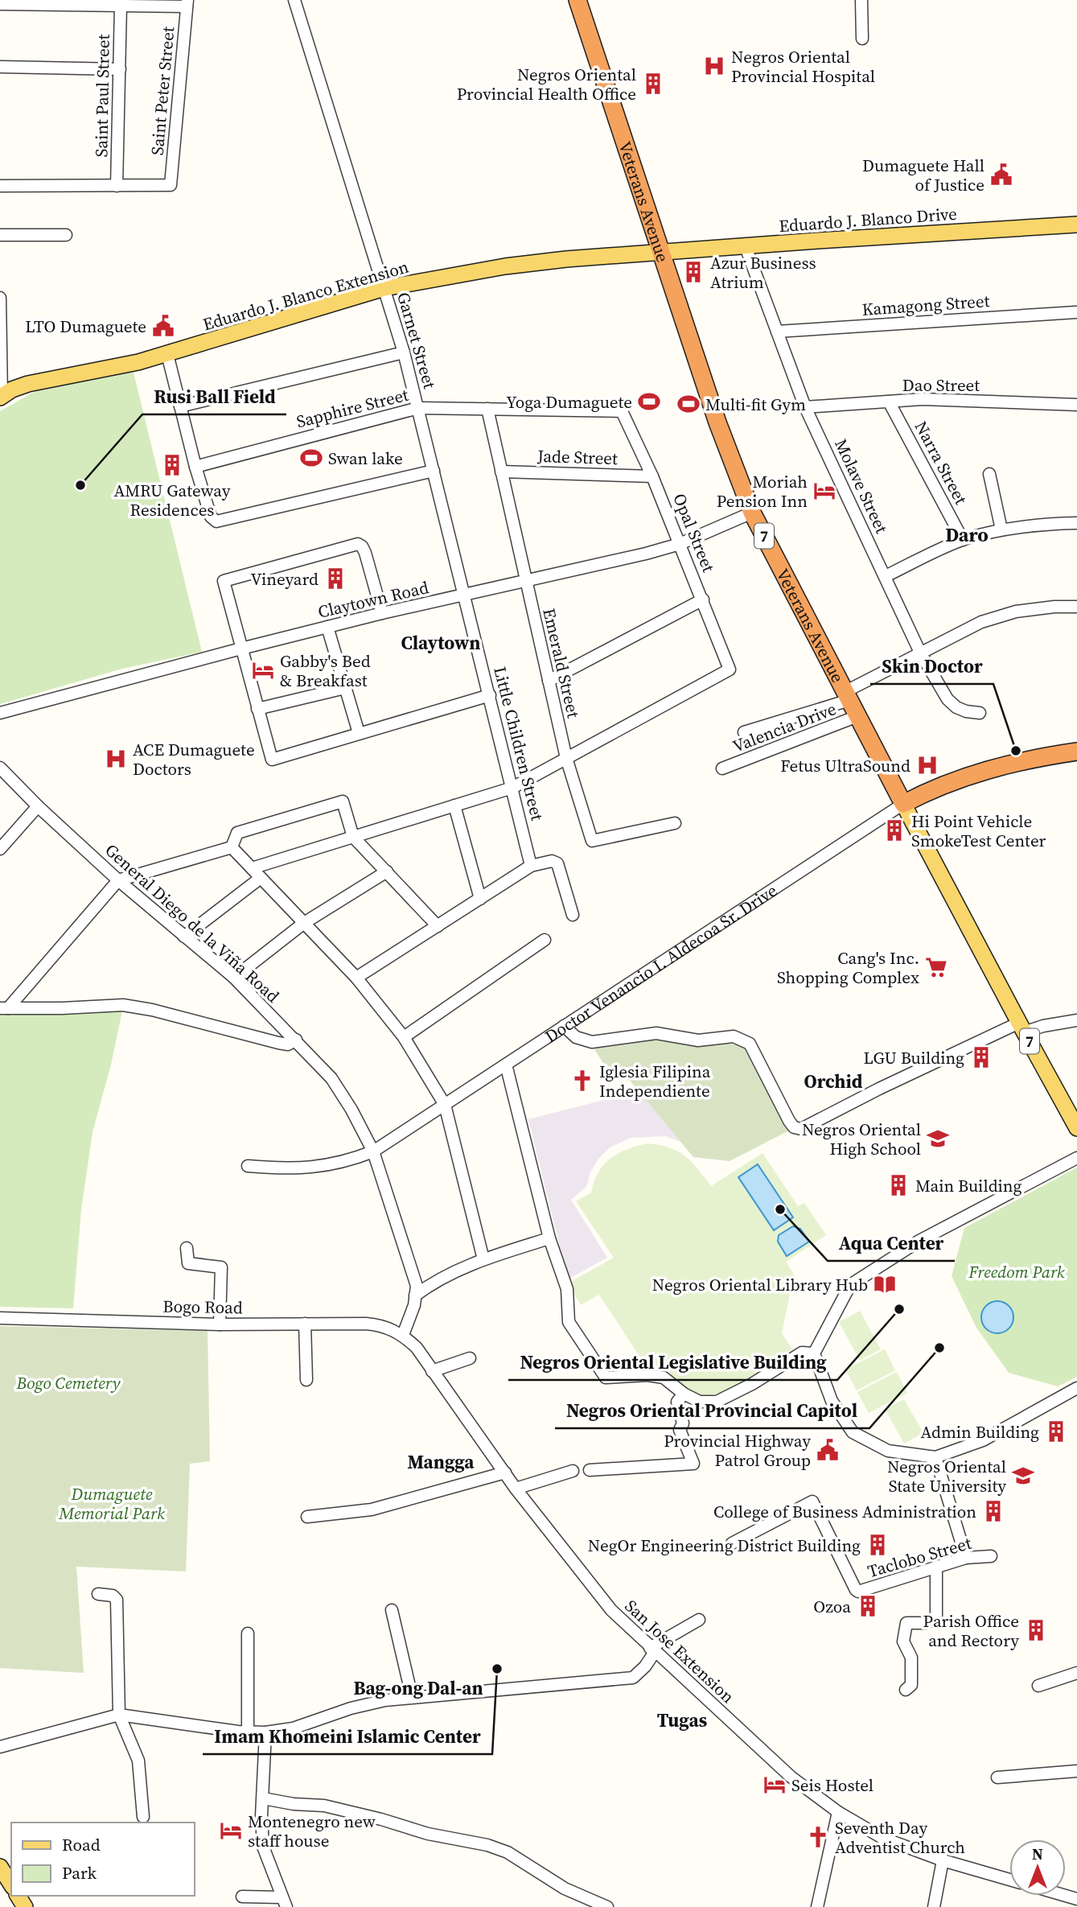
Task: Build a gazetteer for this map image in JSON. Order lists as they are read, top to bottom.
{
  "streets": {
    "highway": ["Veterans Avenue", "7", "Doctor Venancio I. Aldecoa Sr. Drive"],
    "main road": ["Eduardo J. Blanco Drive", "Eduardo J. Blanco Extension"],
    "street": [
      "Saint Peter Street",
      "Saint Paul Street",
      "Kamagong Street",
      "Garnet Street",
      "Dao Street",
      "Sapphire Street",
      "Jade Street",
      "Narra Street",
      "Molave Street",
      "Opal Street",
      "Claytown Road",
      "Emerald Street",
      "Valencia Drive",
      "Little Children Street",
      "General Diego de la Viña Road",
      "Bogo Road",
      "Taclobo Street",
      "San Jose Extension"
    ]
  },
  "crossings": [
    ["Saint Peter Street", "Saint Paul Street"],
    ["Veterans Avenue", "Eduardo J. Blanco Drive"],
    ["Veterans Avenue", "Eduardo J. Blanco Extension"],
    ["Veterans Avenue", "Claytown Road"],
    ["Veterans Avenue", "Valencia Drive"],
    ["Veterans Avenue", "Doctor Venancio I. Aldecoa Sr. Drive"],
    ["Eduardo J. Blanco Drive", "Eduardo J. Blanco Extension"],
    ["Eduardo J. Blanco Drive", "Molave Street"],
    ["Eduardo J. Blanco Extension", "Garnet Street"],
    ["Kamagong Street", "Molave Street"],
    ["Garnet Street", "Sapphire Street"],
    ["Garnet Street", "Claytown Road"],
    ["Garnet Street", "Little Children Street"],
    ["Dao Street", "Narra Street"],
    ["Dao Street", "Molave Street"],
    ["Sapphire Street", "Opal Street"],
    ["Sapphire Street", "Emerald Street"],
    ["Jade Street", "Opal Street"],
    ["Jade Street", "Emerald Street"],
    ["Opal Street", "Claytown Road"],
    ["Opal Street", "Emerald Street"],
    ["Claytown Road", "Emerald Street"],
    ["Claytown Road", "Little Children Street"],
    ["General Diego de la Viña Road", "Doctor Venancio I. Aldecoa Sr. Drive"],
    ["General Diego de la Viña Road", "Bogo Road"],
    ["General Diego de la Viña Road", "San Jose Extension"],
    ["Bogo Road", "San Jose Extension"]
  ],
  "districts": [
    "Daro",
    "Claytown",
    "Orchid",
    "Mangga",
    "Bag-ong Dal-an",
    "Tugas"
  ],
  "parks": ["Freedom Park", "Bogo Cemetery", "Dumaguete Memorial Park"],
  "places": {
    "hospital": ["Negros Oriental Provincial Hospital", "ACE Dumaguete Doctors", "Fetus UltraSound"],
    "building": [
      "Negros Oriental Provincial Health Office",
      "Azur Business Atrium",
      "AMRU Gateway Residences",
      "Vineyard",
      "Hi Point Vehicle SmokeTest Center",
      "LGU Building",
      "Main Building",
      "Admin Building",
      "College of Business Administration",
      "NegOr Engineering District Building",
      "Ozoa",
      "Parish Office and Rectory"
    ],
    "public building": ["Dumaguete Hall of Justice", "LTO Dumaguete", "Provincial Highway Patrol Group"],
    "sports": ["Yoga Dumaguete", "Multi-fit Gym", "Swan lake"],
    "other": [
      "Rusi Ball Field",
      "Skin Doctor",
      "Aqua Center",
      "Negros Oriental Legislative Building",
      "Negros Oriental Provincial Capitol",
      "Imam Khomeini Islamic Center"
    ],
    "hotel": [
      "Moriah Pension Inn",
      "Gabby's Bed & Breakfast",
      "Seis Hostel",
      "Montenegro new staff house"
    ],
    "supermarket": ["Cang's Inc. Shopping Complex"],
    "church": ["Iglesia Filipina Independiente", "Seventh Day Adventist Church"],
    "school or university": ["Negros Oriental High School", "Negros Oriental State University"],
    "library": ["Negros Oriental Library Hub"]
  },
  "legend": ["Road", "Park"],
  "north": "top"
}
